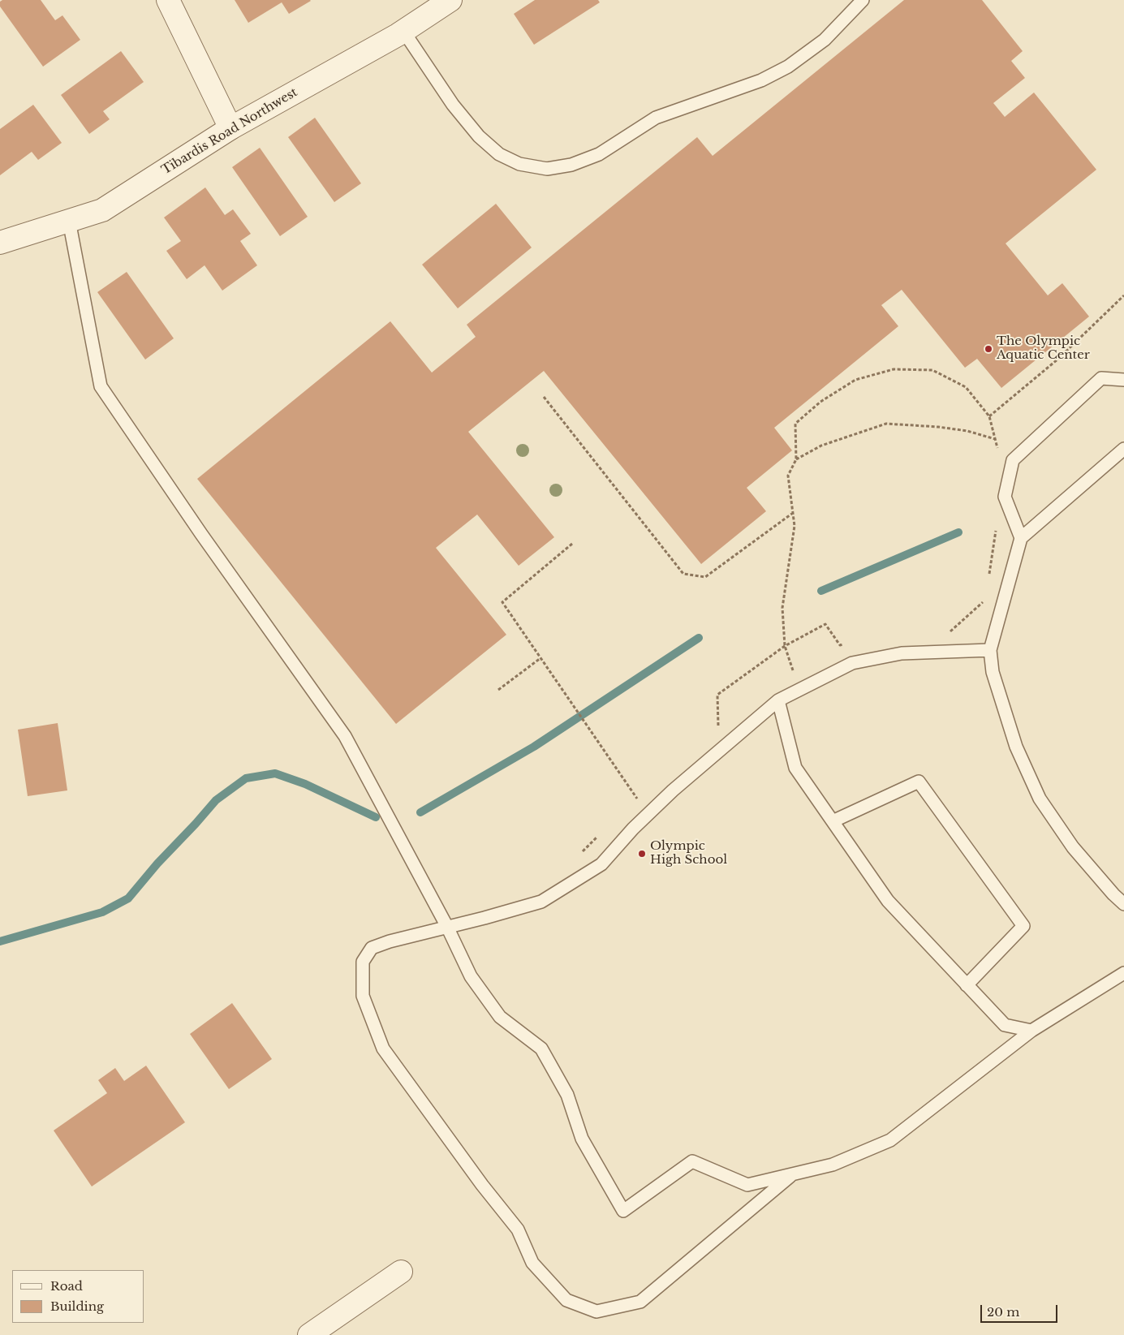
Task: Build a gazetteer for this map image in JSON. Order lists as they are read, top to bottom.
{
  "streets": {
    "street": ["Tibardis Road Northwest"]
  },
  "places": ["The Olympic Aquatic Center", "Olympic High School"],
  "legend": ["Road", "Building"],
  "scale_bar": "20 m"
}
